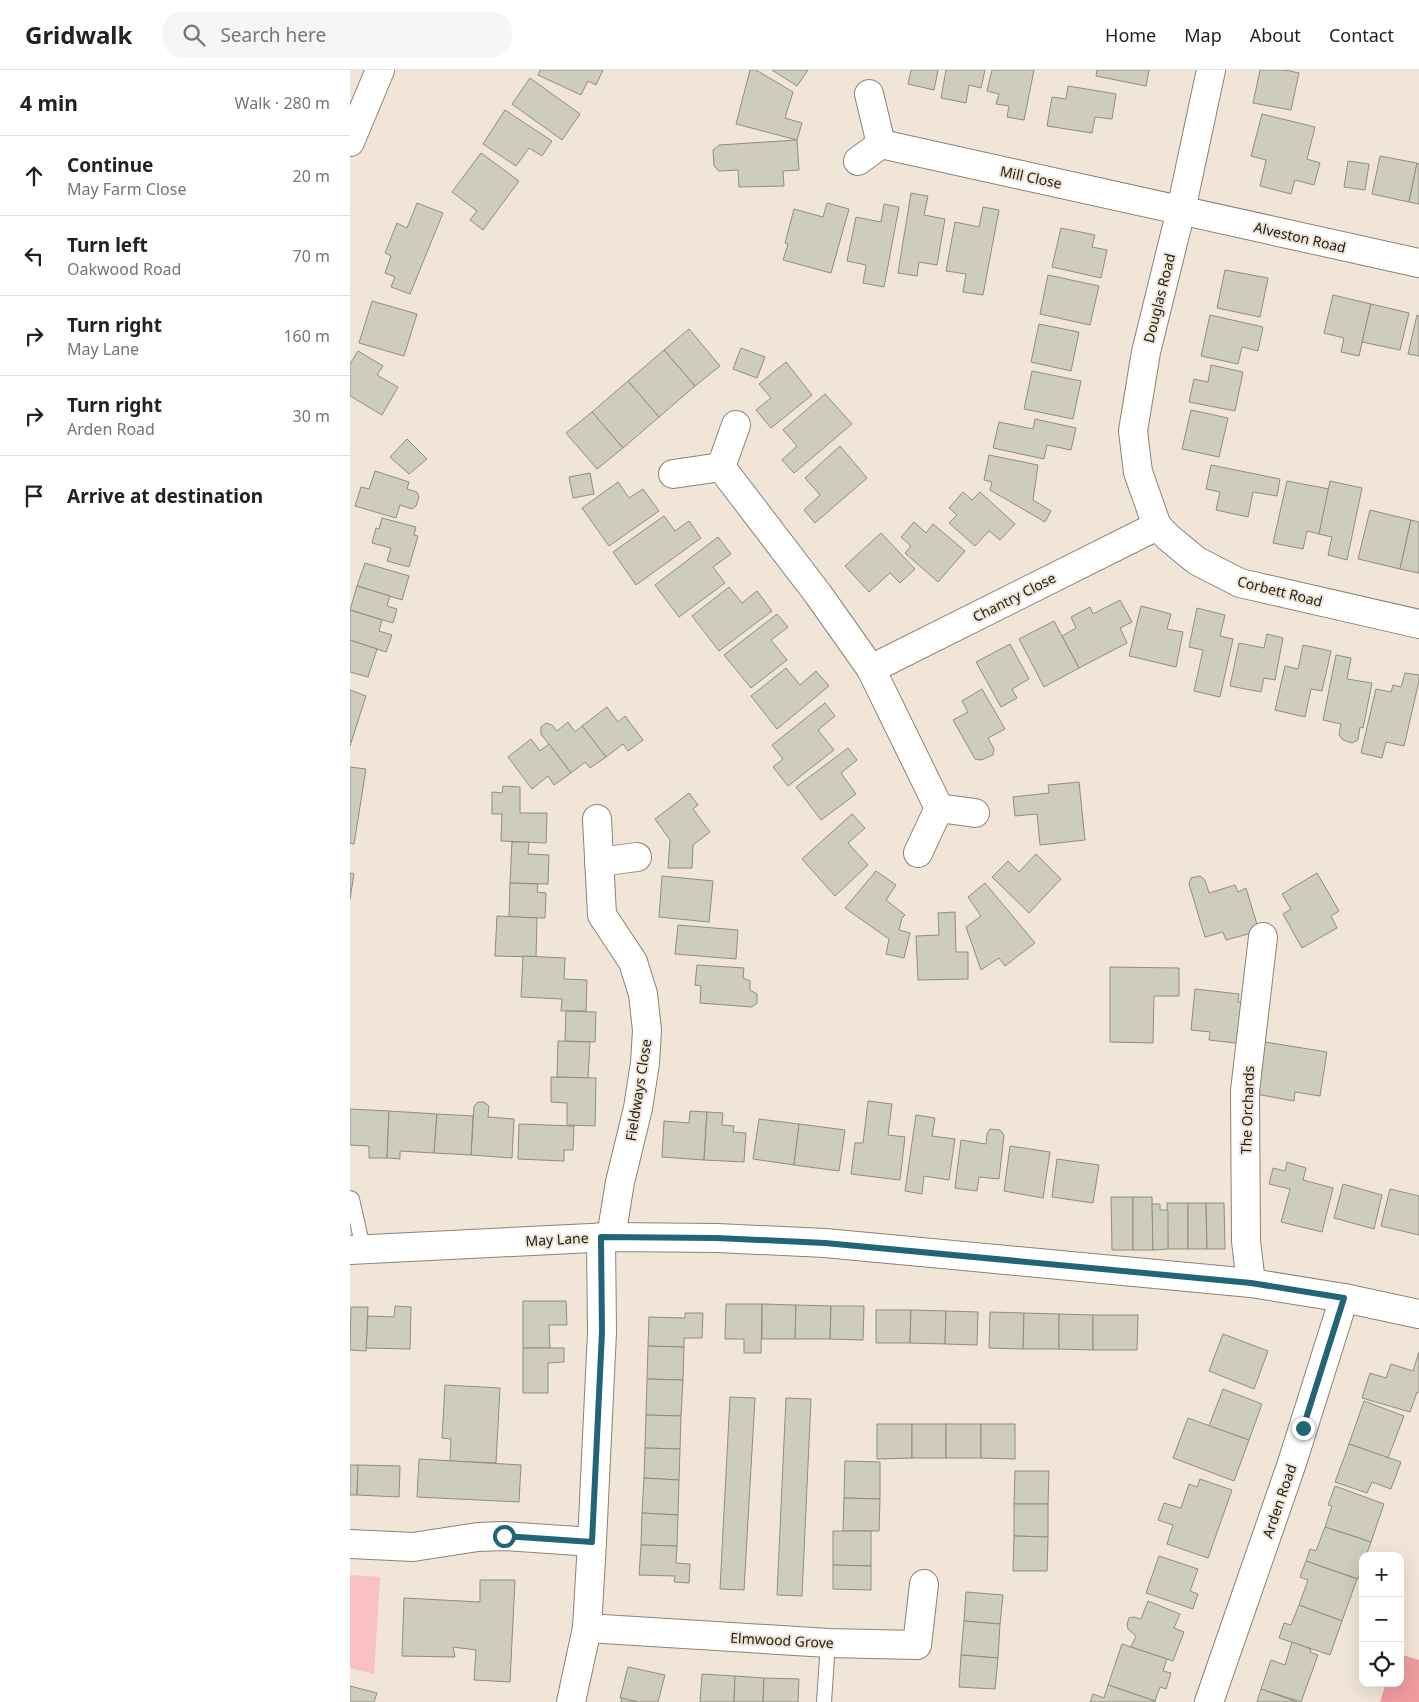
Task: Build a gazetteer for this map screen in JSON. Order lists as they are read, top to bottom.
{
  "streets": {
    "street": [
      "Mill Close",
      "Alveston Road",
      "Douglas Road",
      "Corbett Road",
      "Chantry Close",
      "Fieldways Close",
      "The Orchards",
      "May Lane",
      "Arden Road",
      "Elmwood Grove"
    ]
  },
  "crossings": [
    ["Mill Close", "Alveston Road"],
    ["Mill Close", "Douglas Road"],
    ["Alveston Road", "Douglas Road"],
    ["Douglas Road", "Corbett Road"],
    ["Douglas Road", "Chantry Close"],
    ["Corbett Road", "Chantry Close"],
    ["Fieldways Close", "May Lane"],
    ["Fieldways Close", "Elmwood Grove"],
    ["The Orchards", "May Lane"],
    ["May Lane", "Arden Road"]
  ],
  "page": {
    "header": "Gridwalk",
    "search": "Search here",
    "nav": [
      "Home",
      "Map",
      "About",
      "Contact"
    ],
    "heading": ["4 min", "Walk · 280 m"],
    "list": [
      ["Continue", "May Farm Close", "20 m"],
      ["Turn left", "Oakwood Road", "70 m"],
      ["Turn right", "May Lane", "160 m"],
      ["Turn right", "Arden Road", "30 m"],
      "Arrive at destination"
    ],
    "map_buttons": ["+", "−"]
  }
}
